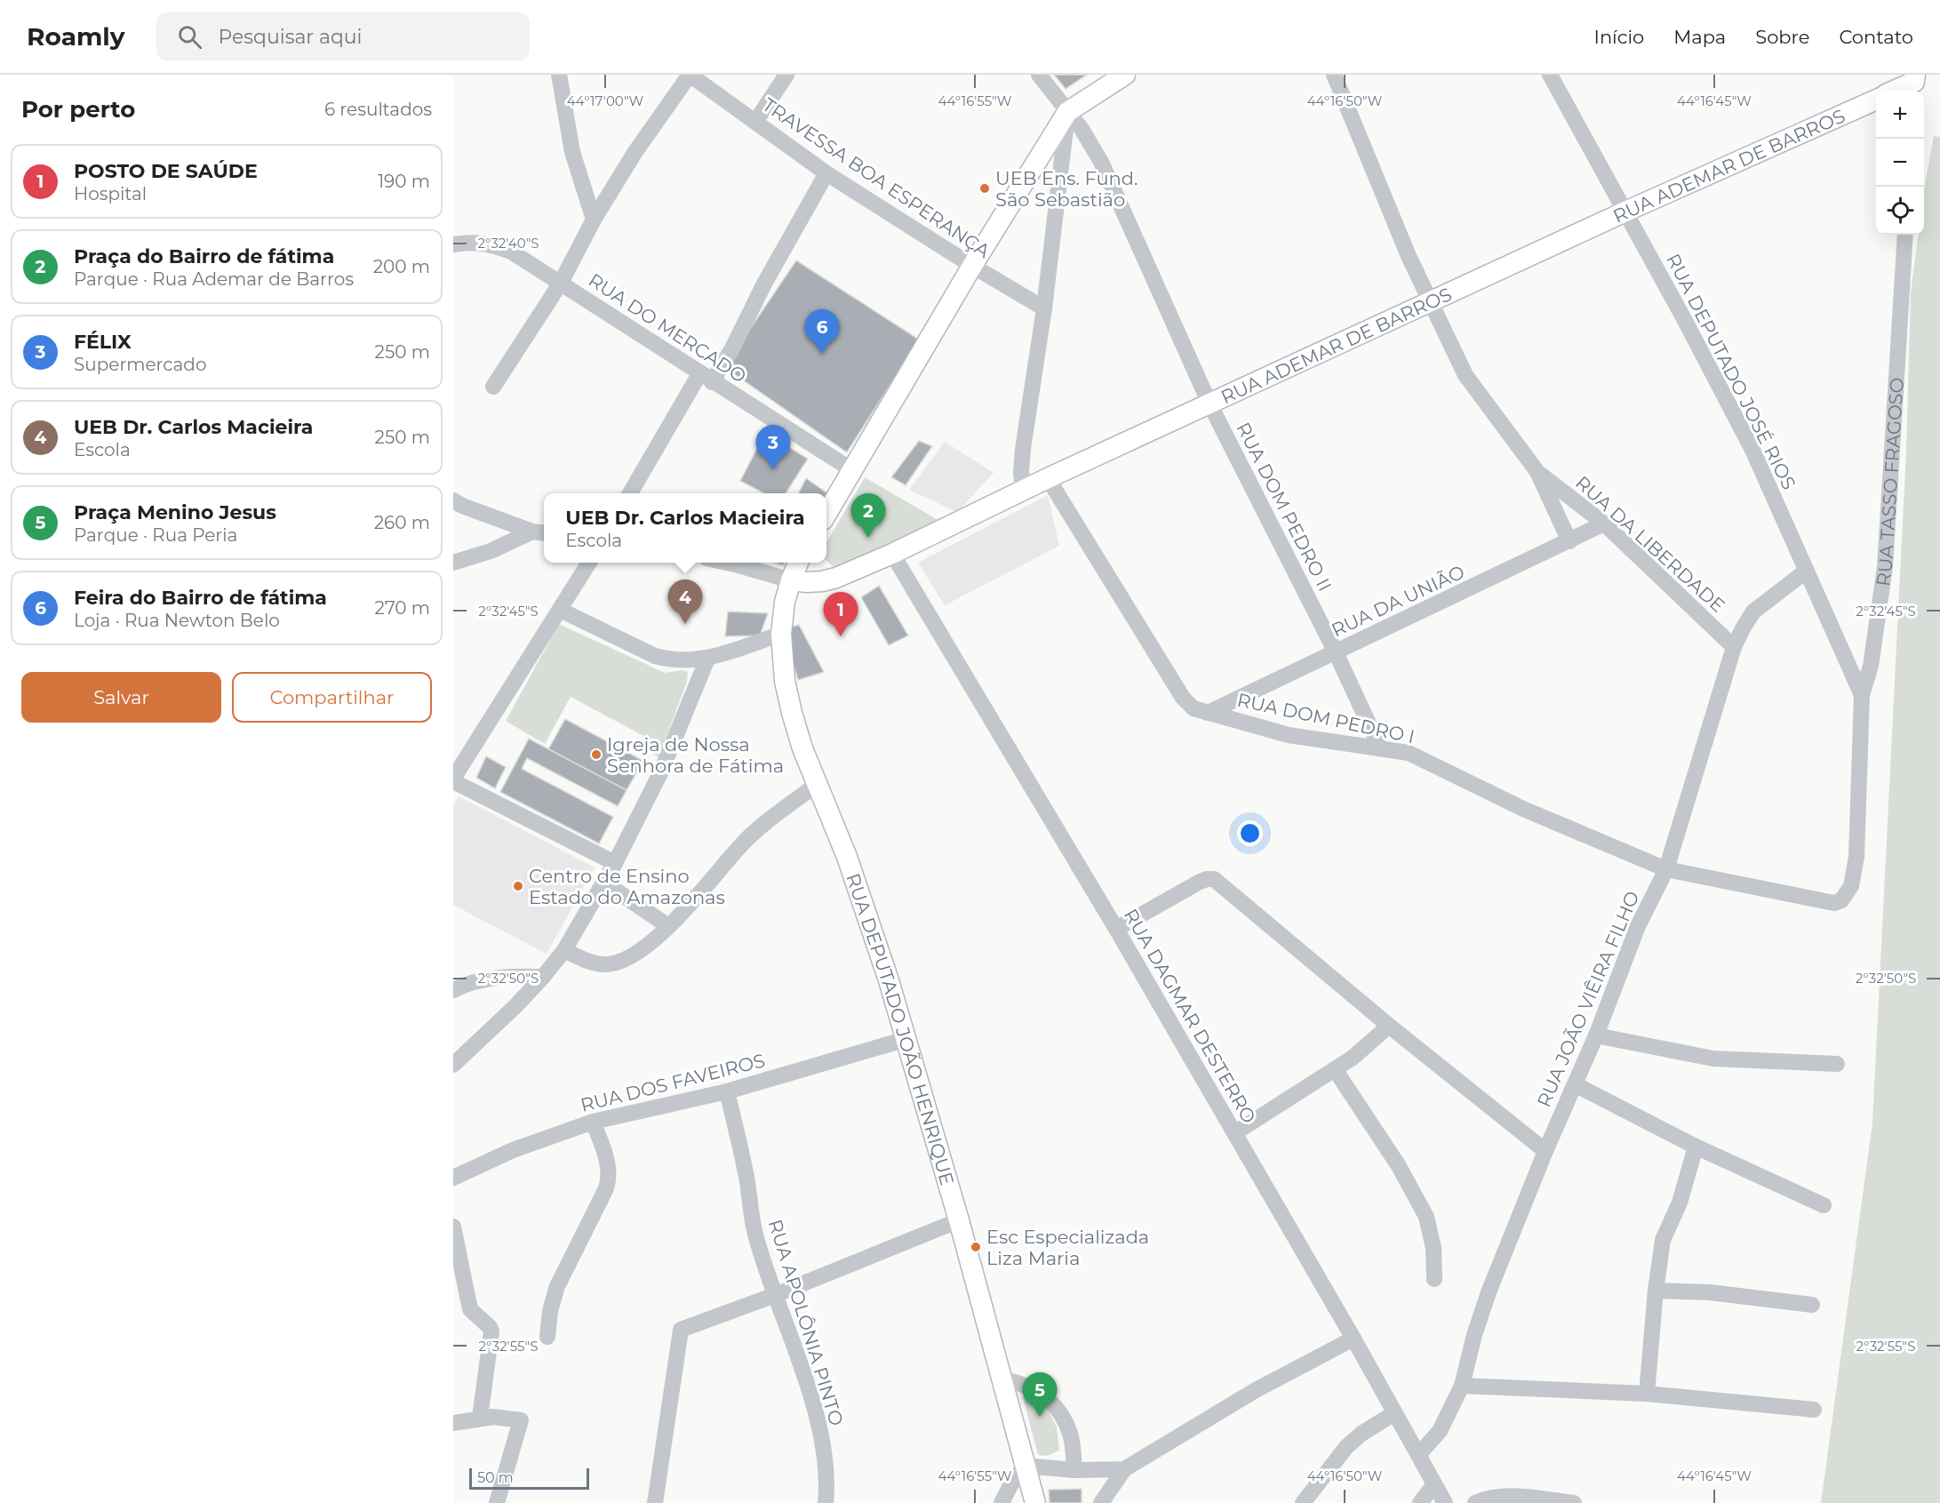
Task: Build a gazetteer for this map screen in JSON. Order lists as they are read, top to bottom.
{
  "streets": {
    "main road": ["RUA ADEMAR DE BARROS", "RUA DEPUTADO JOÃO HENRIQUE"],
    "street": [
      "TRAVESSA BOA ESPERANÇA",
      "RUA DO MERCADO",
      "RUA DEPUTADO JOSÉ RIOS",
      "RUA TASSO FRAGOSO",
      "RUA DOM PEDRO II",
      "RUA DA LIBERDADE",
      "RUA DA UNIÃO",
      "RUA DOM PEDRO I",
      "RUA JOÃO VIÊIRA FILHO",
      "RUA DAGMAR DESTERRO",
      "RUA DOS FAVEIROS",
      "RUA APOLÔNIA PINTO"
    ]
  },
  "crossings": [
    ["RUA ADEMAR DE BARROS", "RUA DEPUTADO JOSÉ RIOS"],
    ["RUA ADEMAR DE BARROS", "RUA DOM PEDRO II"],
    ["RUA ADEMAR DE BARROS", "RUA DA LIBERDADE"],
    ["RUA ADEMAR DE BARROS", "RUA DOM PEDRO I"],
    ["RUA ADEMAR DE BARROS", "RUA DAGMAR DESTERRO"],
    ["RUA ADEMAR DE BARROS", "RUA DEPUTADO JOÃO HENRIQUE"],
    ["RUA DEPUTADO JOSÉ RIOS", "RUA TASSO FRAGOSO"],
    ["RUA DEPUTADO JOSÉ RIOS", "RUA JOÃO VIÊIRA FILHO"],
    ["RUA TASSO FRAGOSO", "RUA DOM PEDRO I"],
    ["RUA DOM PEDRO II", "RUA DA UNIÃO"],
    ["RUA DOM PEDRO II", "RUA DOM PEDRO I"],
    ["RUA DA LIBERDADE", "RUA DA UNIÃO"],
    ["RUA DA LIBERDADE", "RUA JOÃO VIÊIRA FILHO"],
    ["RUA DA UNIÃO", "RUA DOM PEDRO I"],
    ["RUA DOM PEDRO I", "RUA JOÃO VIÊIRA FILHO"],
    ["RUA JOÃO VIÊIRA FILHO", "RUA DAGMAR DESTERRO"],
    ["RUA DEPUTADO JOÃO HENRIQUE", "RUA DOS FAVEIROS"],
    ["RUA DOS FAVEIROS", "RUA APOLÔNIA PINTO"]
  ],
  "places": [
    "UEB Ens. Fund. São Sebastião",
    "Igreja de Nossa Senhora de Fátima",
    "Centro de Ensino Estado do Amazonas",
    "Esc Especializada Liza Maria"
  ],
  "scale_bar": "50 m",
  "page": {
    "header": "Roamly",
    "search": "Pesquisar aqui",
    "nav": [
      "Início",
      "Mapa",
      "Sobre",
      "Contato"
    ],
    "heading": ["Por perto", "6 resultados"],
    "map_buttons": ["+", "−"],
    "list": [
      {
        "mark": "1",
        "name": "POSTO DE SAÚDE",
        "note": "Hospital",
        "value": "190 m"
      },
      {
        "mark": "2",
        "name": "Praça do Bairro de fátima",
        "note": "Parque · Rua Ademar de Barros",
        "value": "200 m"
      },
      {
        "mark": "3",
        "name": "FÉLIX",
        "note": "Supermercado",
        "value": "250 m"
      },
      {
        "mark": "4",
        "name": "UEB Dr. Carlos Macieira",
        "note": "Escola",
        "value": "250 m"
      },
      {
        "mark": "5",
        "name": "Praça Menino Jesus",
        "note": "Parque · Rua Peria",
        "value": "260 m"
      },
      {
        "mark": "6",
        "name": "Feira do Bairro de fátima",
        "note": "Loja · Rua Newton Belo",
        "value": "270 m"
      }
    ],
    "pins": [
      "6",
      "3",
      "2",
      "4",
      "1",
      "5"
    ],
    "popup": ["UEB Dr. Carlos Macieira", "Escola"],
    "buttons": ["Salvar", "Compartilhar"],
    "scale": "50 m"
  },
  "coordinates": [
    "44°17'00\"W",
    "44°16'55\"W",
    "44°16'50\"W",
    "44°16'45\"W",
    "2°32'40\"S",
    "2°32'45\"S",
    "2°32'50\"S",
    "2°32'55\"S"
  ]
}
